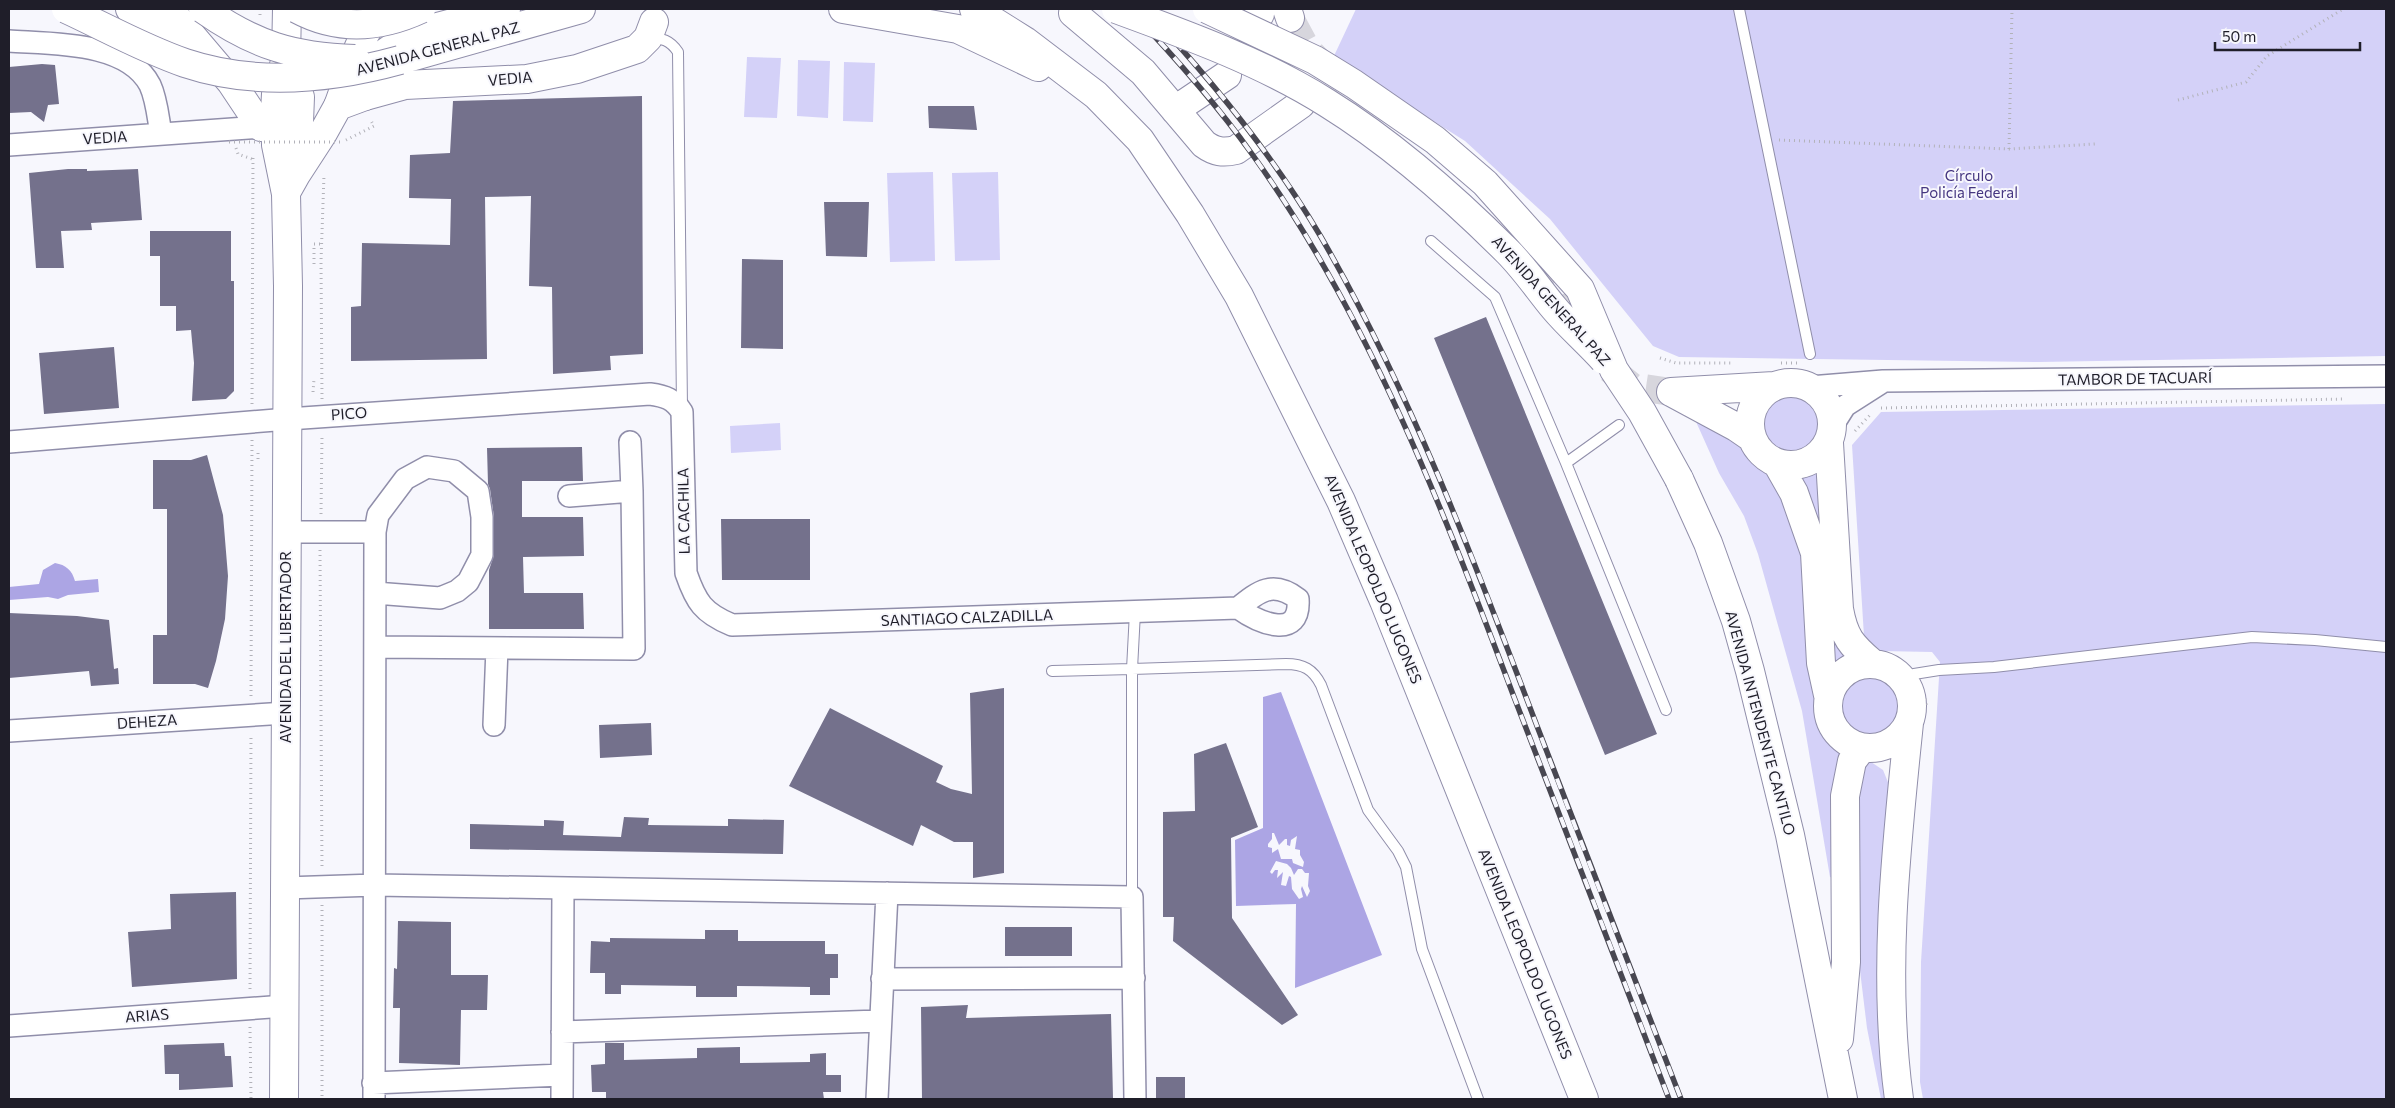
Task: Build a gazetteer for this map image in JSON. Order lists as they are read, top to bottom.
{
  "streets": {
    "main road": [
      "AVENIDA GENERAL PAZ",
      "VEDIA",
      "AVENIDA LEOPOLDO LUGONES",
      "AVENIDA DEL LIBERTADOR",
      "AVENIDA INTENDENTE CANTILO"
    ],
    "street": [
      "TAMBOR DE TACUARÍ",
      "PICO",
      "LA CACHILA",
      "SANTIAGO CALZADILLA",
      "DEHEZA",
      "ARIAS"
    ]
  },
  "crossings": [
    ["AVENIDA GENERAL PAZ", "AVENIDA INTENDENTE CANTILO"],
    ["VEDIA", "AVENIDA DEL LIBERTADOR"],
    ["PICO", "LA CACHILA"],
    ["PICO", "AVENIDA DEL LIBERTADOR"],
    ["LA CACHILA", "SANTIAGO CALZADILLA"],
    ["AVENIDA DEL LIBERTADOR", "DEHEZA"],
    ["AVENIDA DEL LIBERTADOR", "ARIAS"]
  ],
  "parks": ["Círculo Policía Federal"],
  "scale_bar": "50 m"
}
